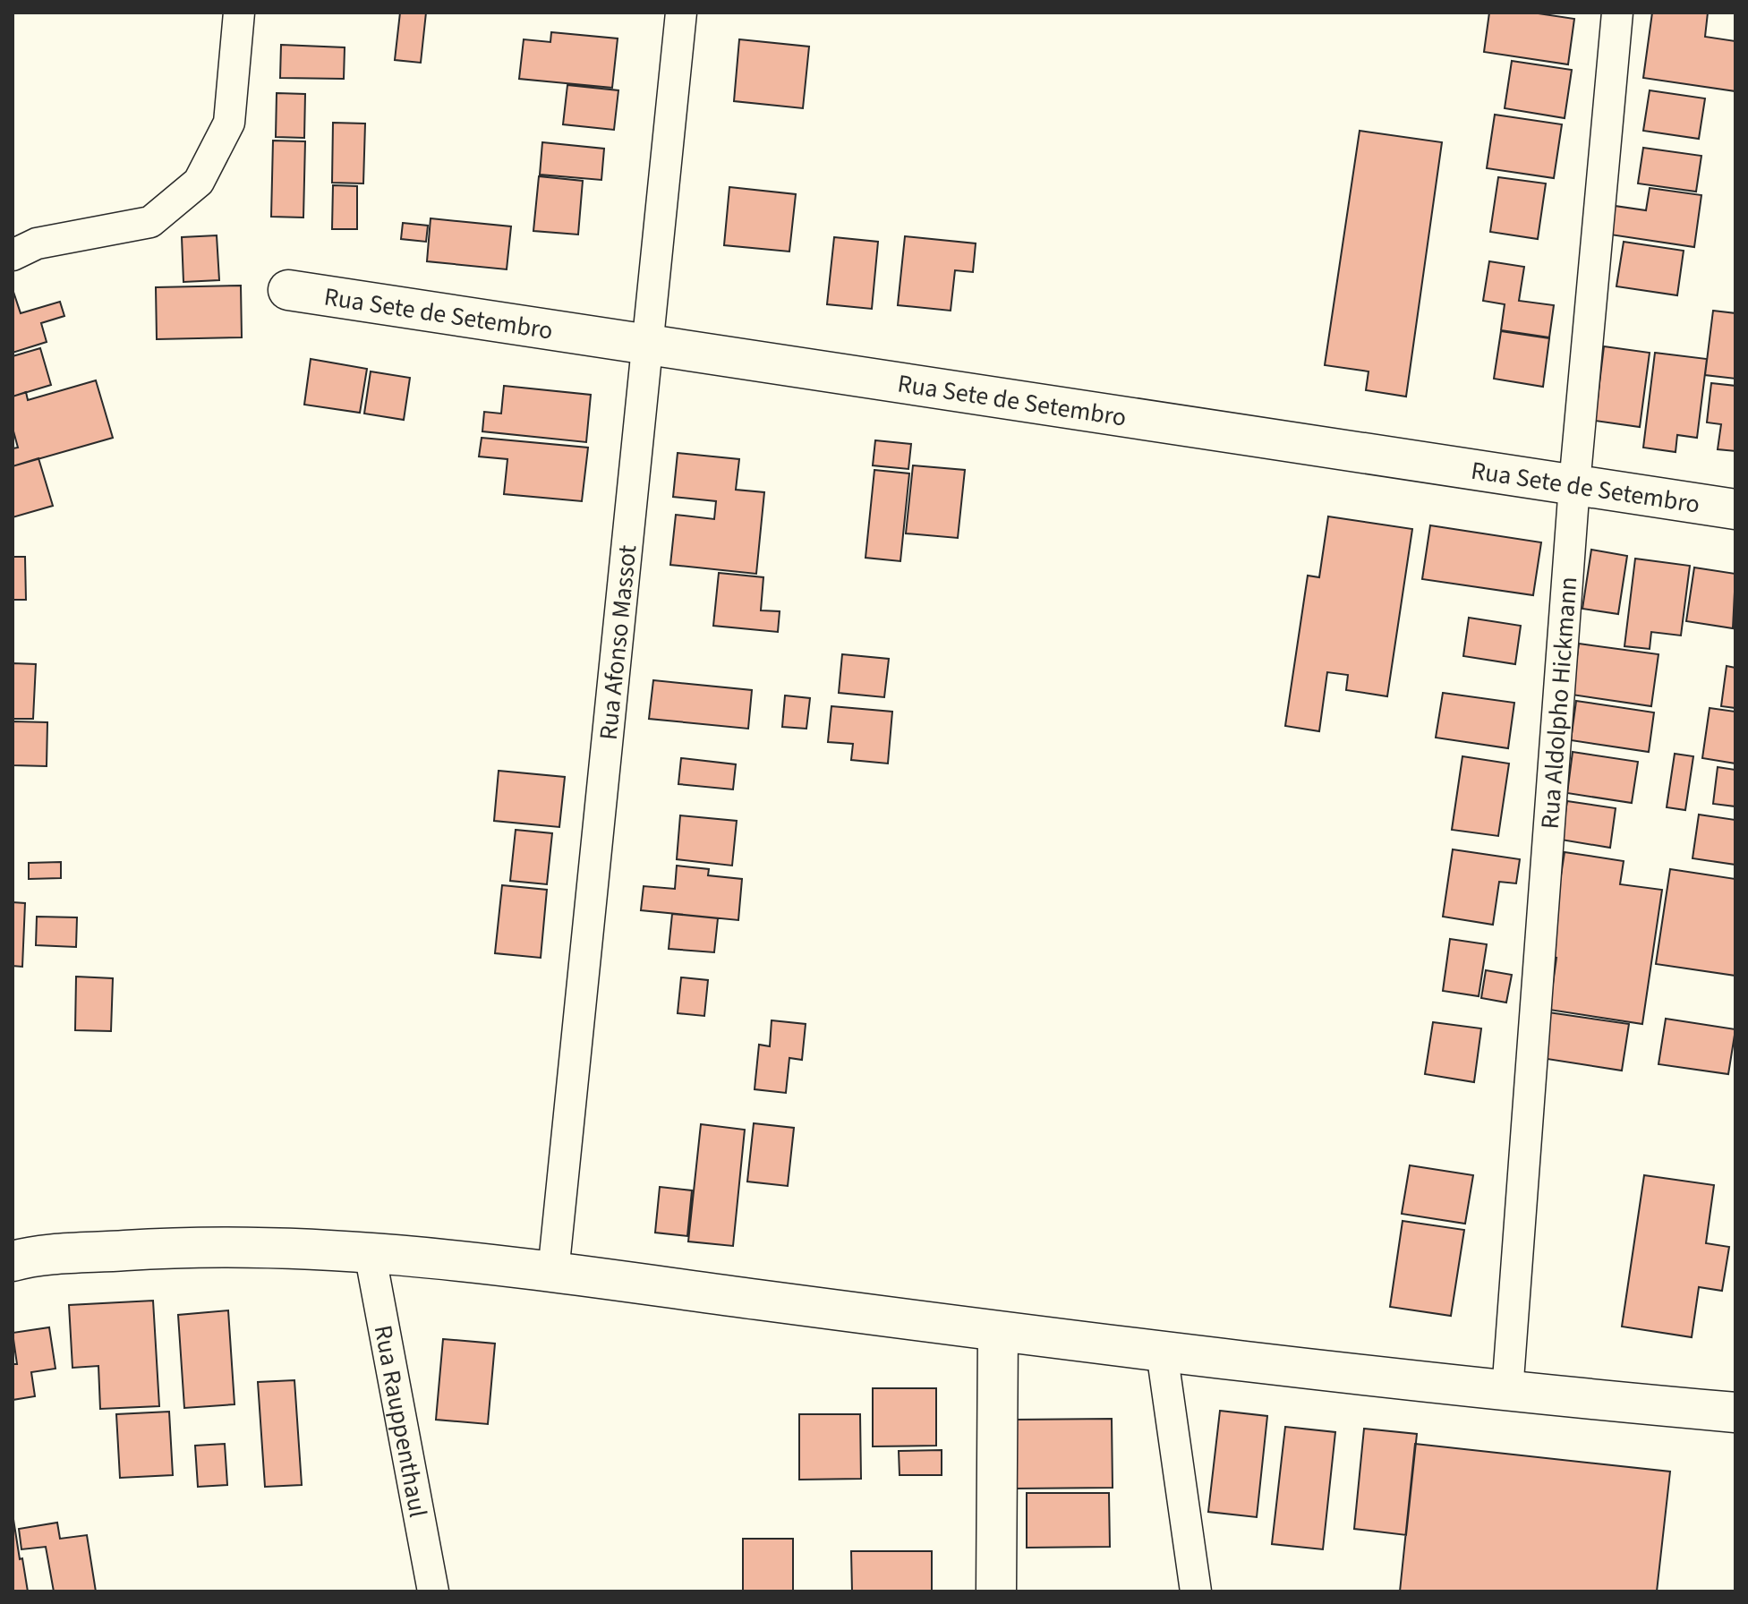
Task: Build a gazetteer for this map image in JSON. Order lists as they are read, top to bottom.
{
  "streets": {
    "main road": ["Rua Sete de Setembro"],
    "street": ["Rua Afonso Massot", "Rua Aldolpho Hickmann", "Rua Rauppenthaul"]
  },
  "crossings": [
    ["Rua Sete de Setembro", "Rua Afonso Massot"],
    ["Rua Sete de Setembro", "Rua Aldolpho Hickmann"]
  ]
}
